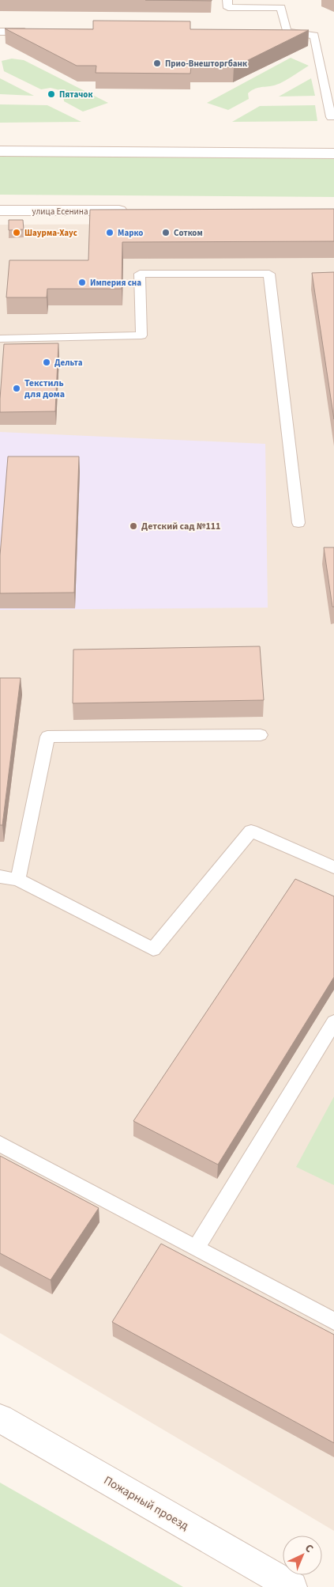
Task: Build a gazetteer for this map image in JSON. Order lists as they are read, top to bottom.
{
  "streets": {
    "main road": ["улица Есенина", "Пожарный проезд"]
  },
  "places": [
    "Прио-Внешторгбанк",
    "Пятачок",
    "Шаурма-Хаус",
    "Марко",
    "Сотком",
    "Империя сна",
    "Дельта",
    "Текстиль для дома",
    "Детский сад №111"
  ],
  "north": "top right"
}
